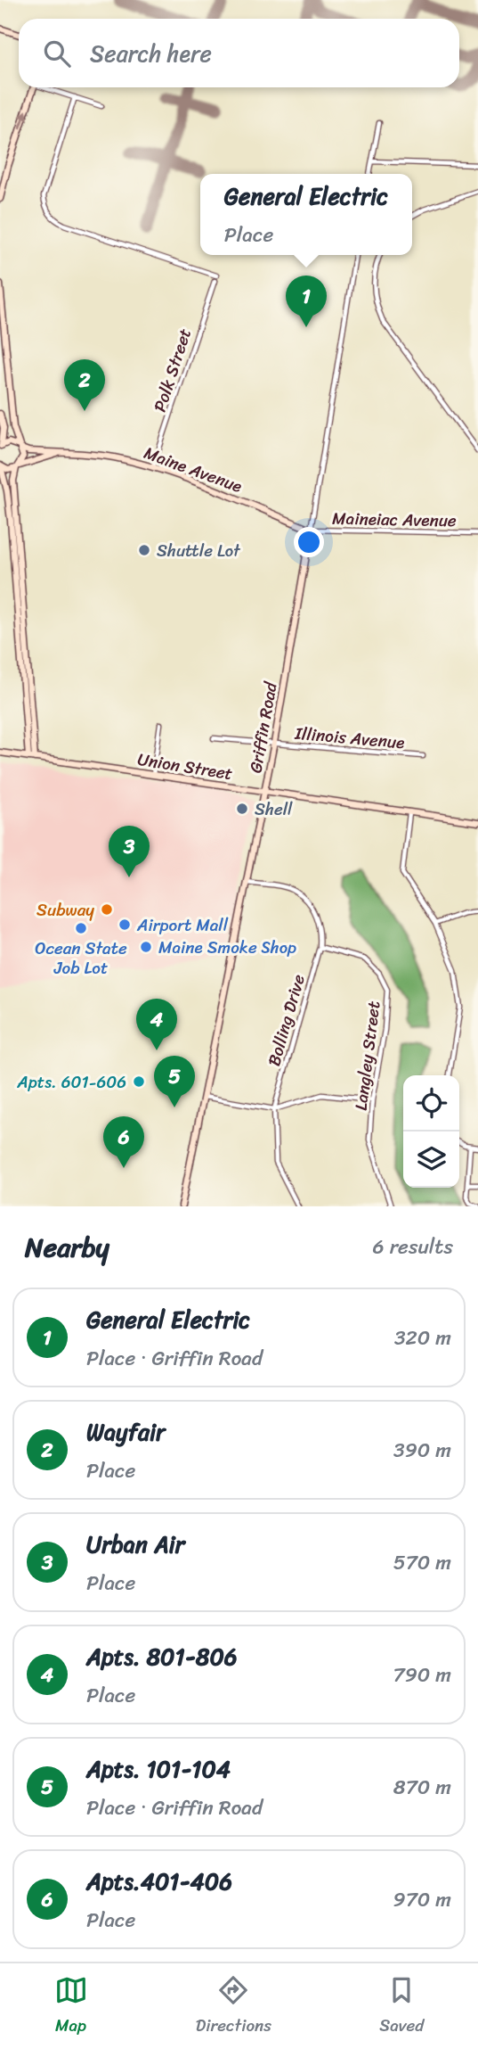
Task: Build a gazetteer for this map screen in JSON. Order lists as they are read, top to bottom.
{
  "streets": {
    "street": [
      "Polk Street",
      "Maine Avenue",
      "Maineiac Avenue",
      "Griffin Road",
      "Illinois Avenue",
      "Union Street",
      "Bolling Drive",
      "Langley Street"
    ]
  },
  "crossings": [
    ["Polk Street", "Maine Avenue"],
    ["Maine Avenue", "Maineiac Avenue"],
    ["Maine Avenue", "Griffin Road"],
    ["Maineiac Avenue", "Griffin Road"],
    ["Griffin Road", "Illinois Avenue"],
    ["Griffin Road", "Union Street"],
    ["Griffin Road", "Bolling Drive"],
    ["Bolling Drive", "Langley Street"]
  ],
  "places": [
    "Shuttle Lot",
    "Shell",
    "Subway",
    "Airport Mall",
    "Ocean State Job Lot",
    "Maine Smoke Shop",
    "Apts. 601-606"
  ],
  "page": {
    "search": "Search here",
    "popup": ["General Electric", "Place"],
    "pins": [
      "1",
      "2",
      "3",
      "4",
      "5",
      "6"
    ],
    "heading": ["Nearby", "6 results"],
    "list": [
      {
        "mark": "1",
        "name": "General Electric",
        "note": "Place · Griffin Road",
        "value": "320 m"
      },
      {
        "mark": "2",
        "name": "Wayfair",
        "note": "Place",
        "value": "390 m"
      },
      {
        "mark": "3",
        "name": "Urban Air",
        "note": "Place",
        "value": "570 m"
      },
      {
        "mark": "4",
        "name": "Apts. 801-806",
        "note": "Place",
        "value": "790 m"
      },
      {
        "mark": "5",
        "name": "Apts. 101-104",
        "note": "Place · Griffin Road",
        "value": "870 m"
      },
      {
        "mark": "6",
        "name": "Apts.401-406",
        "note": "Place",
        "value": "970 m"
      }
    ],
    "nav": ["Map", "Directions", "Saved"]
  }
}
